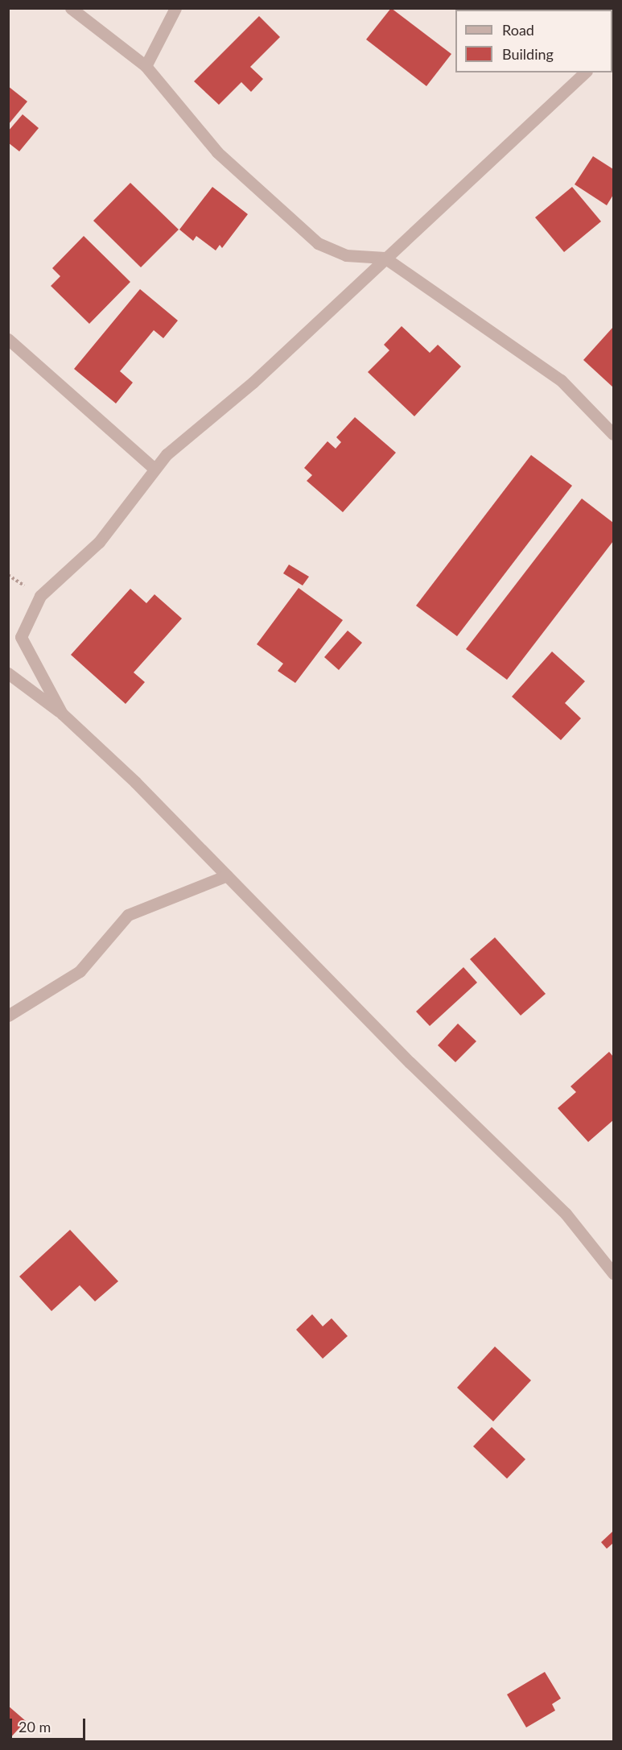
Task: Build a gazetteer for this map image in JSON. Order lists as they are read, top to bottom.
{
  "legend": ["Road", "Building"],
  "scale_bar": "20 m"
}
